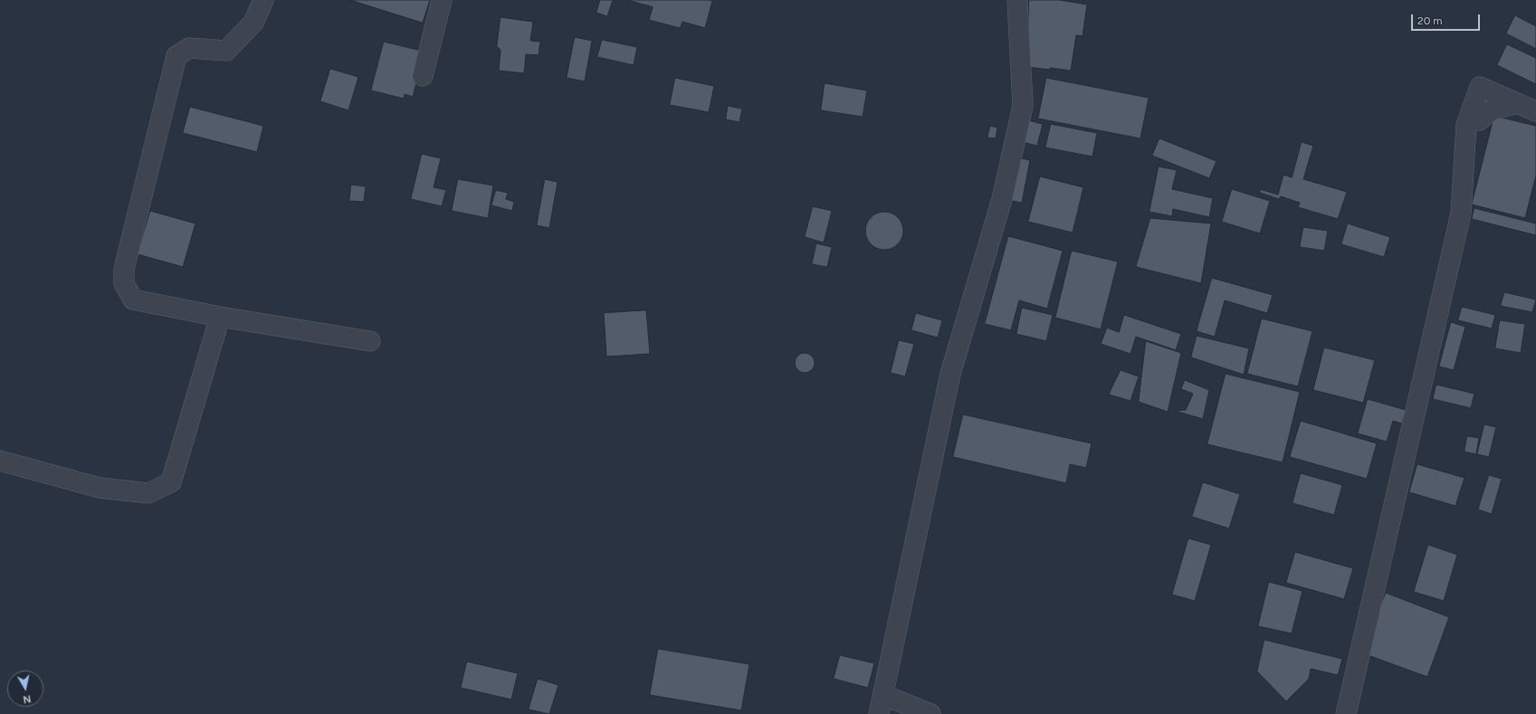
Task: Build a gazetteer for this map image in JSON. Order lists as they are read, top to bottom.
{
  "scale_bar": "20 m",
  "north": "bottom"
}
